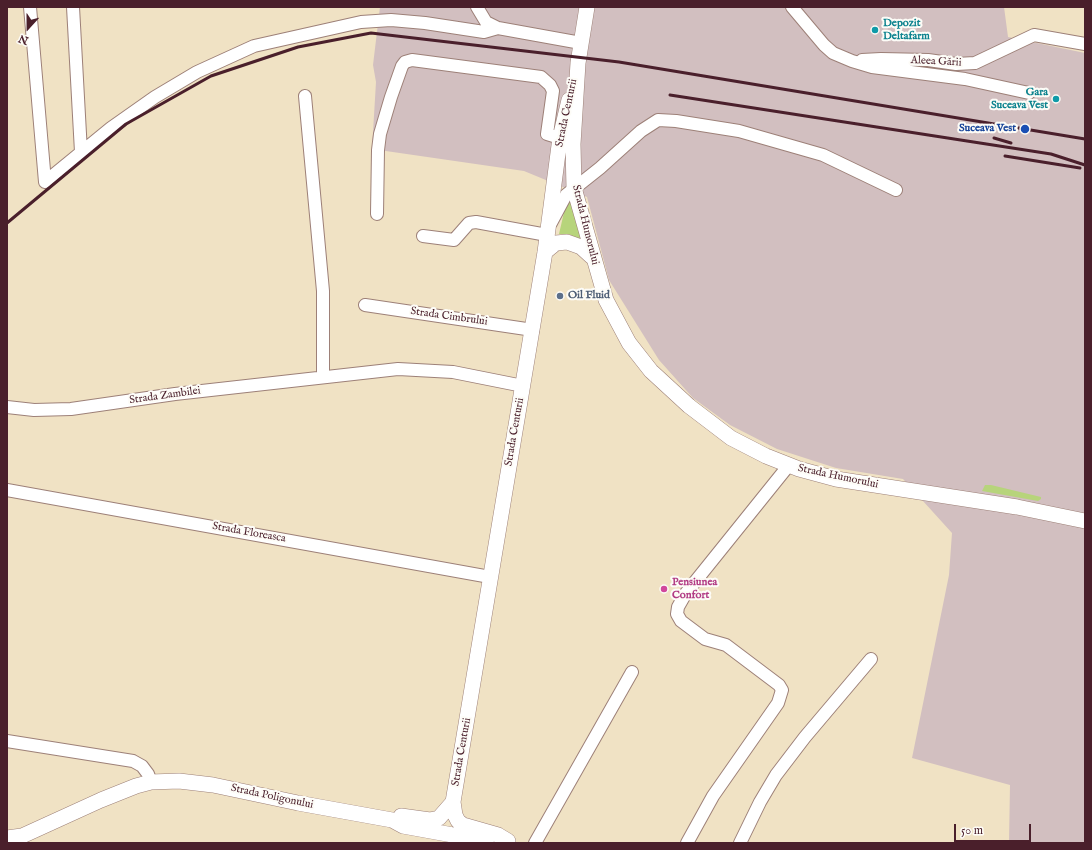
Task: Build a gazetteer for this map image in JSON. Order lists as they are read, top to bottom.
{
  "streets": {
    "main road": ["Strada Centurii", "Strada Humorului", "Strada Poligonului"],
    "street": [
      "Aleea Gării",
      "Strada Cimbrului",
      "Strada Zambilei",
      "Strada Floreasca"
    ]
  },
  "crossings": [
    ["Strada Centurii", "Strada Humorului"],
    ["Strada Centurii", "Strada Cimbrului"],
    ["Strada Centurii", "Strada Zambilei"],
    ["Strada Centurii", "Strada Floreasca"],
    ["Strada Centurii", "Strada Poligonului"]
  ],
  "places": [
    "Depozit Deltafarm",
    "Gara Suceava Vest",
    "Suceava Vest",
    "Oil Fluid",
    "Pensiunea Confort"
  ],
  "scale_bar": "50 m",
  "north": "bottom"
}
